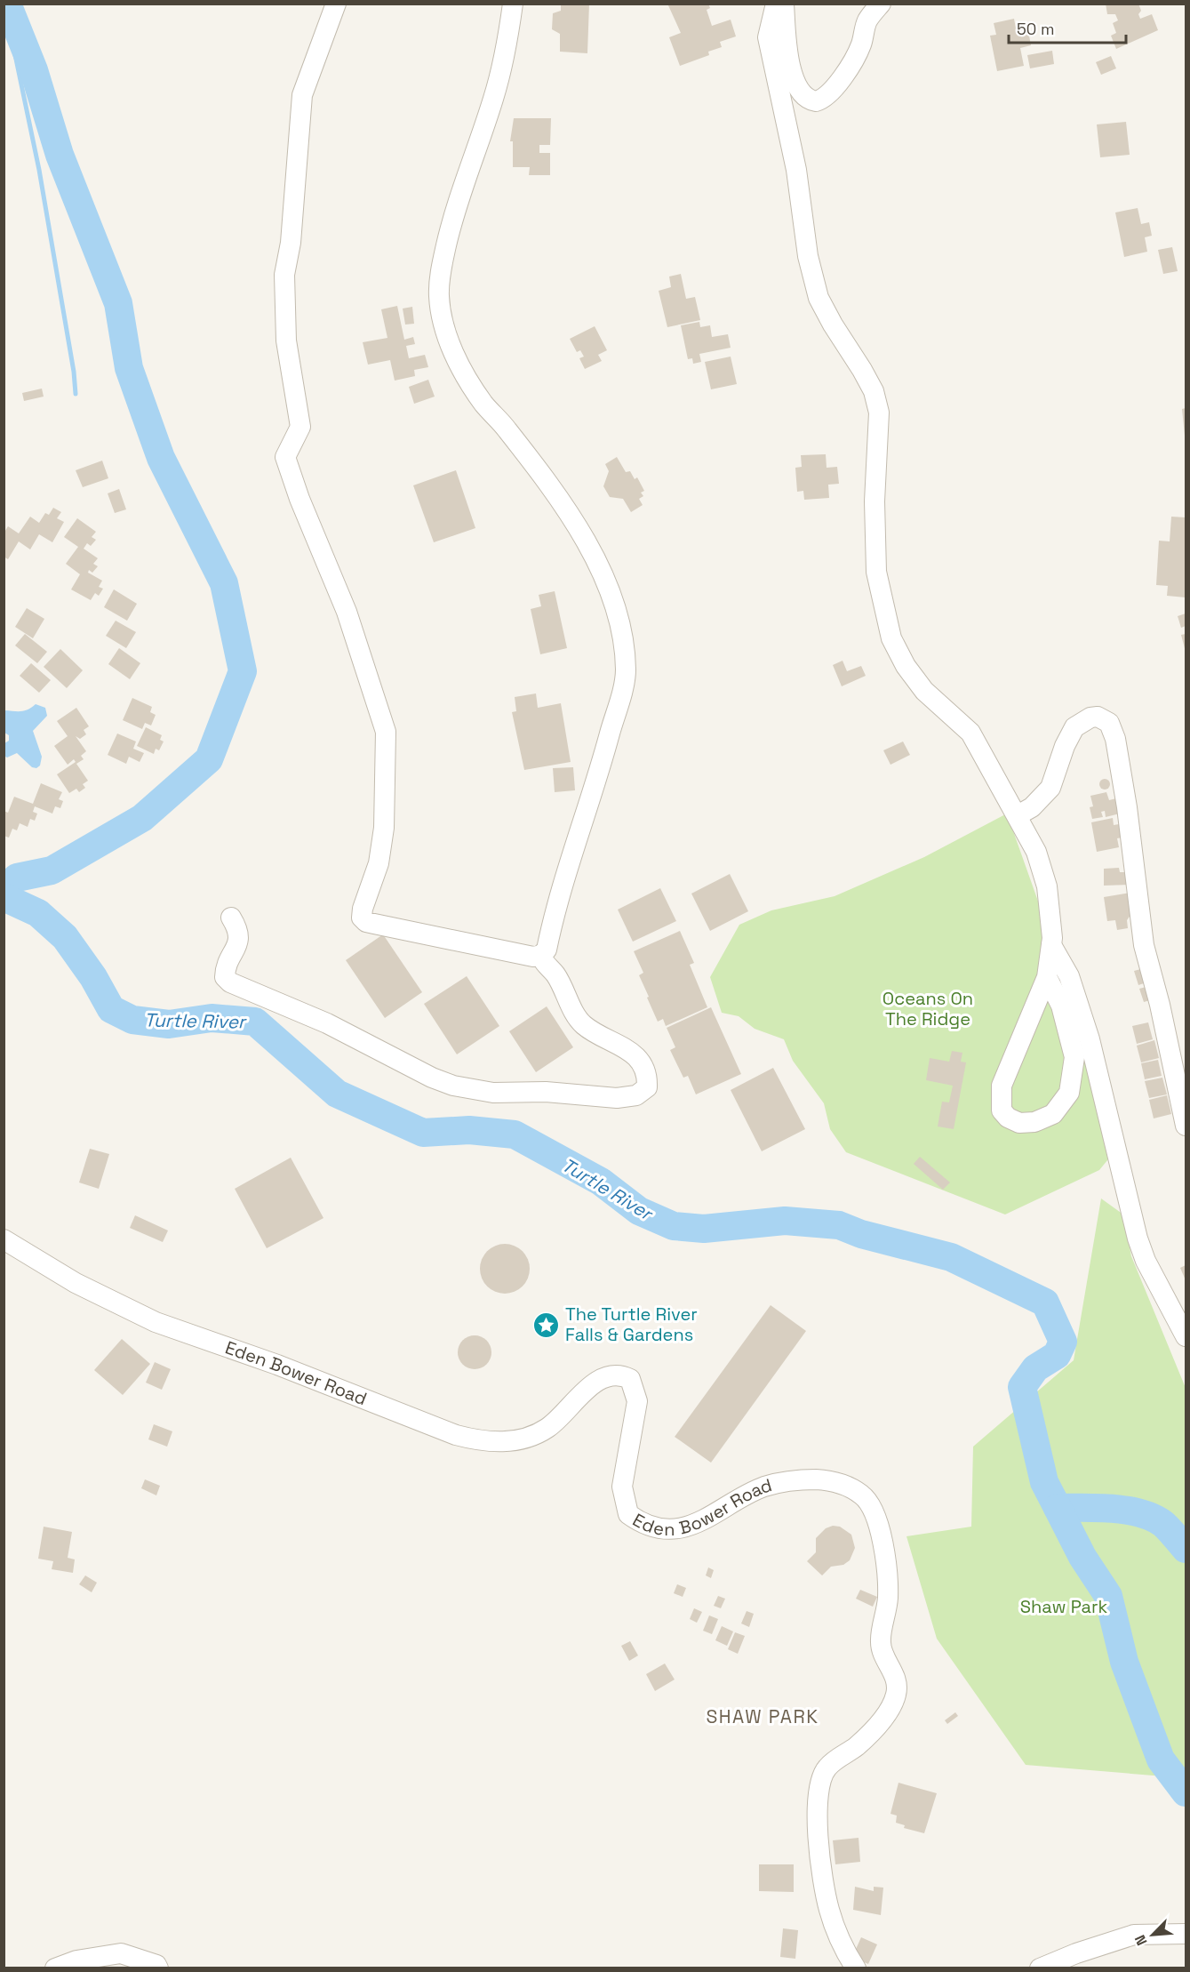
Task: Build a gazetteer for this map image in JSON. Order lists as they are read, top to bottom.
{
  "streets": {
    "street": ["Eden Bower Road"]
  },
  "districts": ["SHAW PARK"],
  "water": ["Turtle River"],
  "parks": ["Oceans On The Ridge", "Shaw Park"],
  "places": {
    "place": ["The Turtle River Falls & Gardens"]
  },
  "scale_bar": "50 m",
  "north": "bottom left"
}
